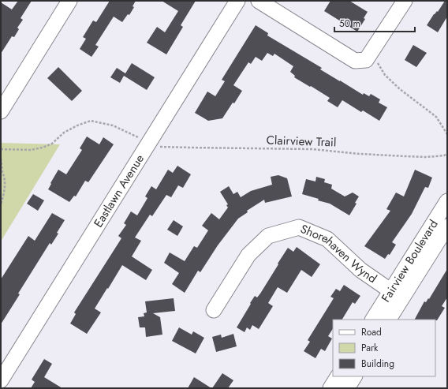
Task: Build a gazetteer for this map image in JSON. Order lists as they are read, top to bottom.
{
  "streets": {
    "street": ["Eastlawn Avenue", "Shorehaven Wynd", "Fairview Boulevard"],
    "path": ["Clairview Trail"]
  },
  "crossings": [
    ["Shorehaven Wynd", "Fairview Boulevard"]
  ],
  "legend": ["Road", "Park", "Building"],
  "scale_bar": "50 m"
}
